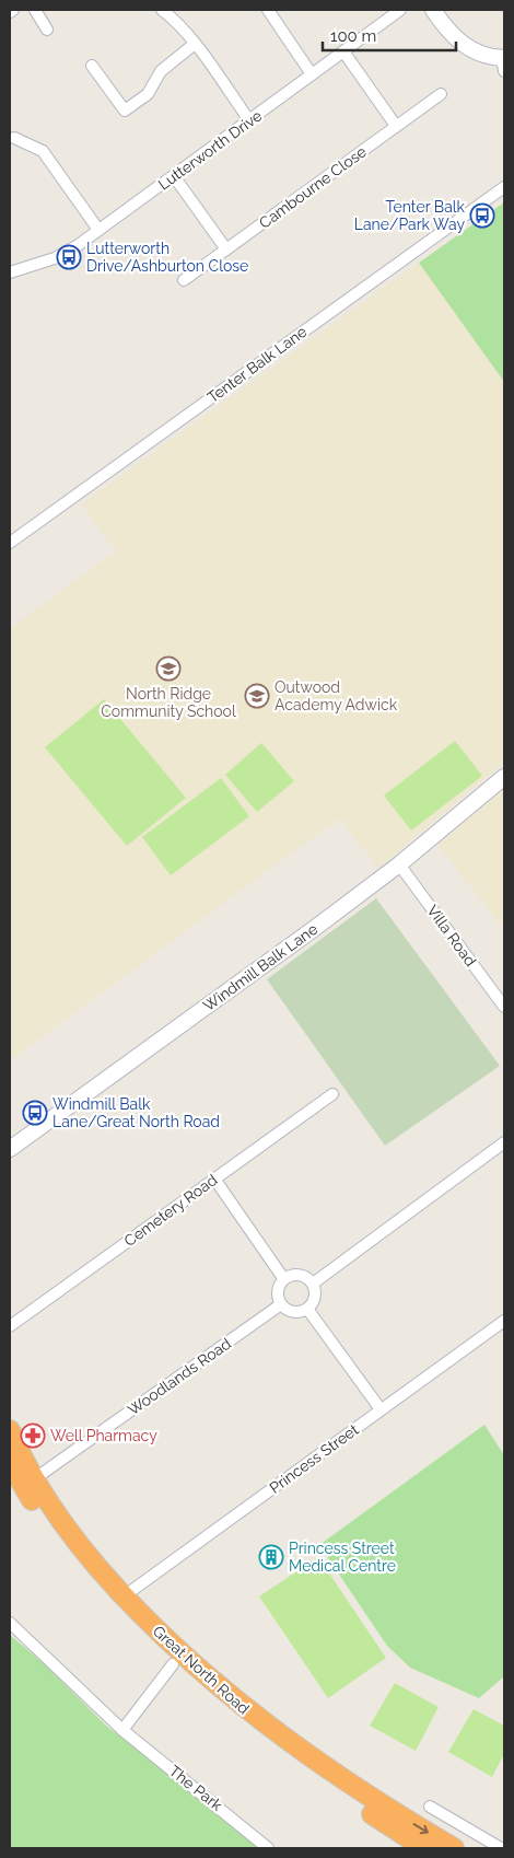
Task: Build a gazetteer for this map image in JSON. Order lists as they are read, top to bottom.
{
  "streets": {
    "highway": ["Great North Road"],
    "street": [
      "Lutterworth Drive",
      "Cambourne Close",
      "Tenter Balk Lane",
      "Villa Road",
      "Windmill Balk Lane",
      "Cemetery Road",
      "Woodlands Road",
      "Princess Street",
      "The Park"
    ]
  },
  "crossings": [
    ["Villa Road", "Windmill Balk Lane"],
    ["Woodlands Road", "Great North Road"],
    ["Princess Street", "Great North Road"]
  ],
  "places": {
    "bus stop": ["Tenter Balk Lane/Park Way", "Lutterworth Drive/Ashburton Close", "Windmill Balk Lane/Great North Road"],
    "school or university": ["North Ridge Community School", "Outwood Academy Adwick"],
    "pharmacy": ["Well Pharmacy"],
    "building": ["Princess Street Medical Centre"]
  },
  "scale_bar": "100 m"
}
